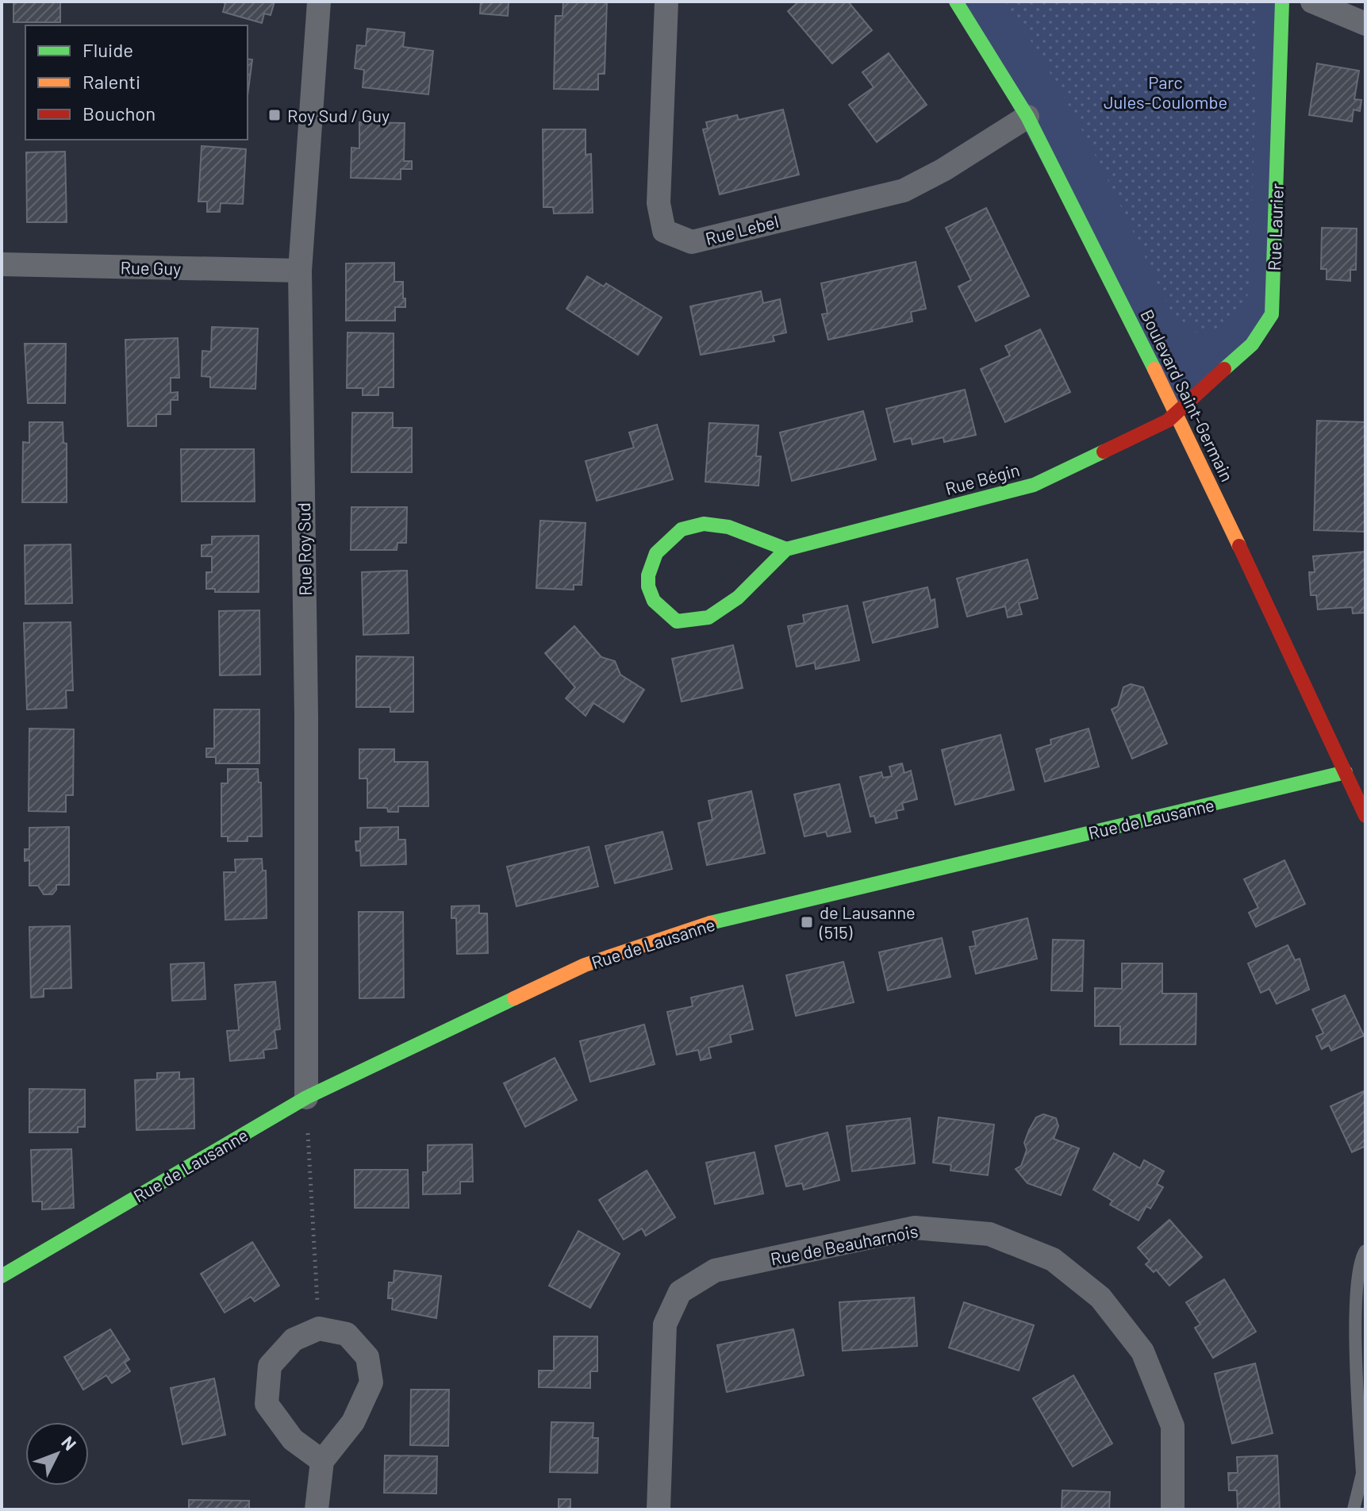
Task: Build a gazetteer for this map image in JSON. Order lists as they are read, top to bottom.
{
  "streets": {
    "street": [
      "Rue Laurier",
      "Rue Lebel",
      "Rue Guy",
      "Boulevard Saint-Germain",
      "Rue Bégin",
      "Rue Roy Sud",
      "Rue de Lausanne",
      "Rue de Beauharnois"
    ]
  },
  "crossings": [
    ["Rue Laurier", "Boulevard Saint-Germain"],
    ["Rue Laurier", "Rue Bégin"],
    ["Rue Lebel", "Boulevard Saint-Germain"],
    ["Rue Guy", "Rue Roy Sud"],
    ["Boulevard Saint-Germain", "Rue Bégin"],
    ["Boulevard Saint-Germain", "Rue de Lausanne"],
    ["Rue Roy Sud", "Rue de Lausanne"]
  ],
  "parks": ["Parc Jules-Coulombe"],
  "places": {
    "transit": ["Roy Sud / Guy", "de Lausanne (515)"]
  },
  "legend": ["Fluide", "Ralenti", "Bouchon"],
  "north": "top right"
}
